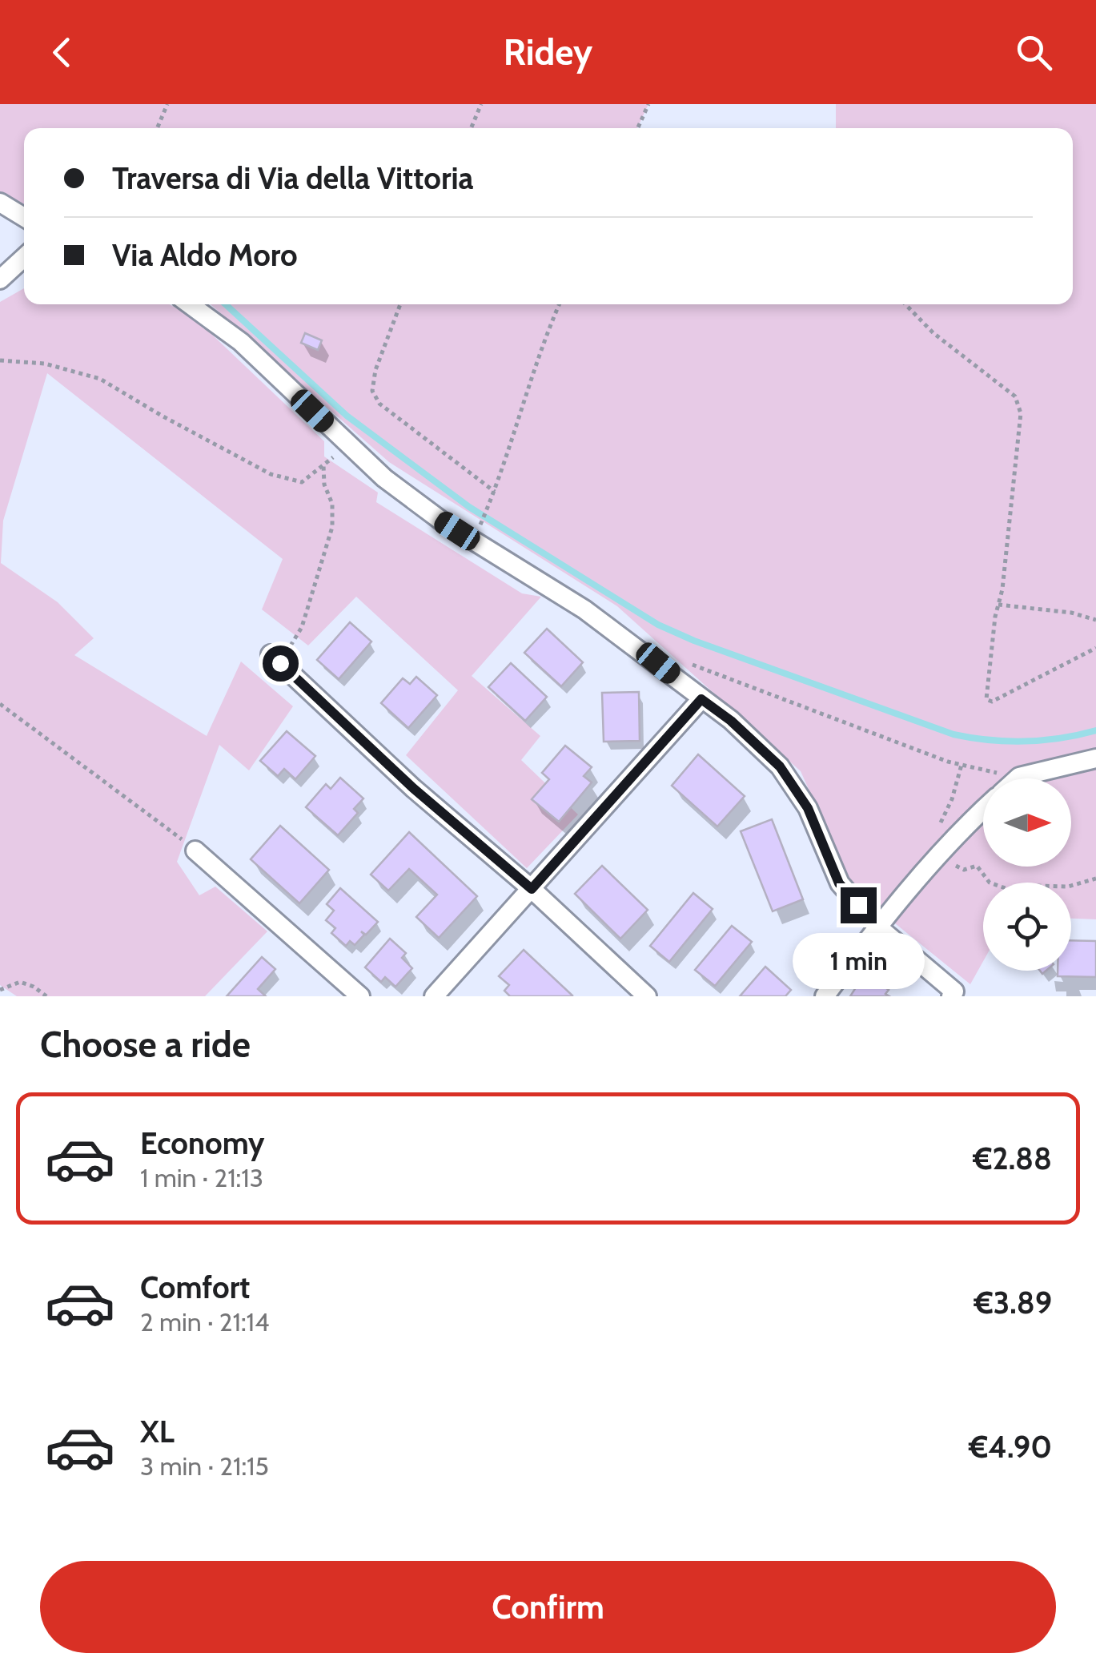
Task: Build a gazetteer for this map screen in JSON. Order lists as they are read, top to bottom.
{
  "north": "right",
  "page": {
    "header": "Ridey",
    "banner": ["Traversa di Via della Vittoria", "Via Aldo Moro"],
    "bubble": "1 min",
    "heading": "Choose a ride",
    "list": [
      {
        "name": "Economy",
        "note": "1 min · 21:13",
        "value": "€2.88"
      },
      {
        "name": "Comfort",
        "note": "2 min · 21:14",
        "value": "€3.89"
      },
      {
        "name": "XL",
        "note": "3 min · 21:15",
        "value": "€4.90"
      }
    ],
    "buttons": "Confirm"
  }
}
